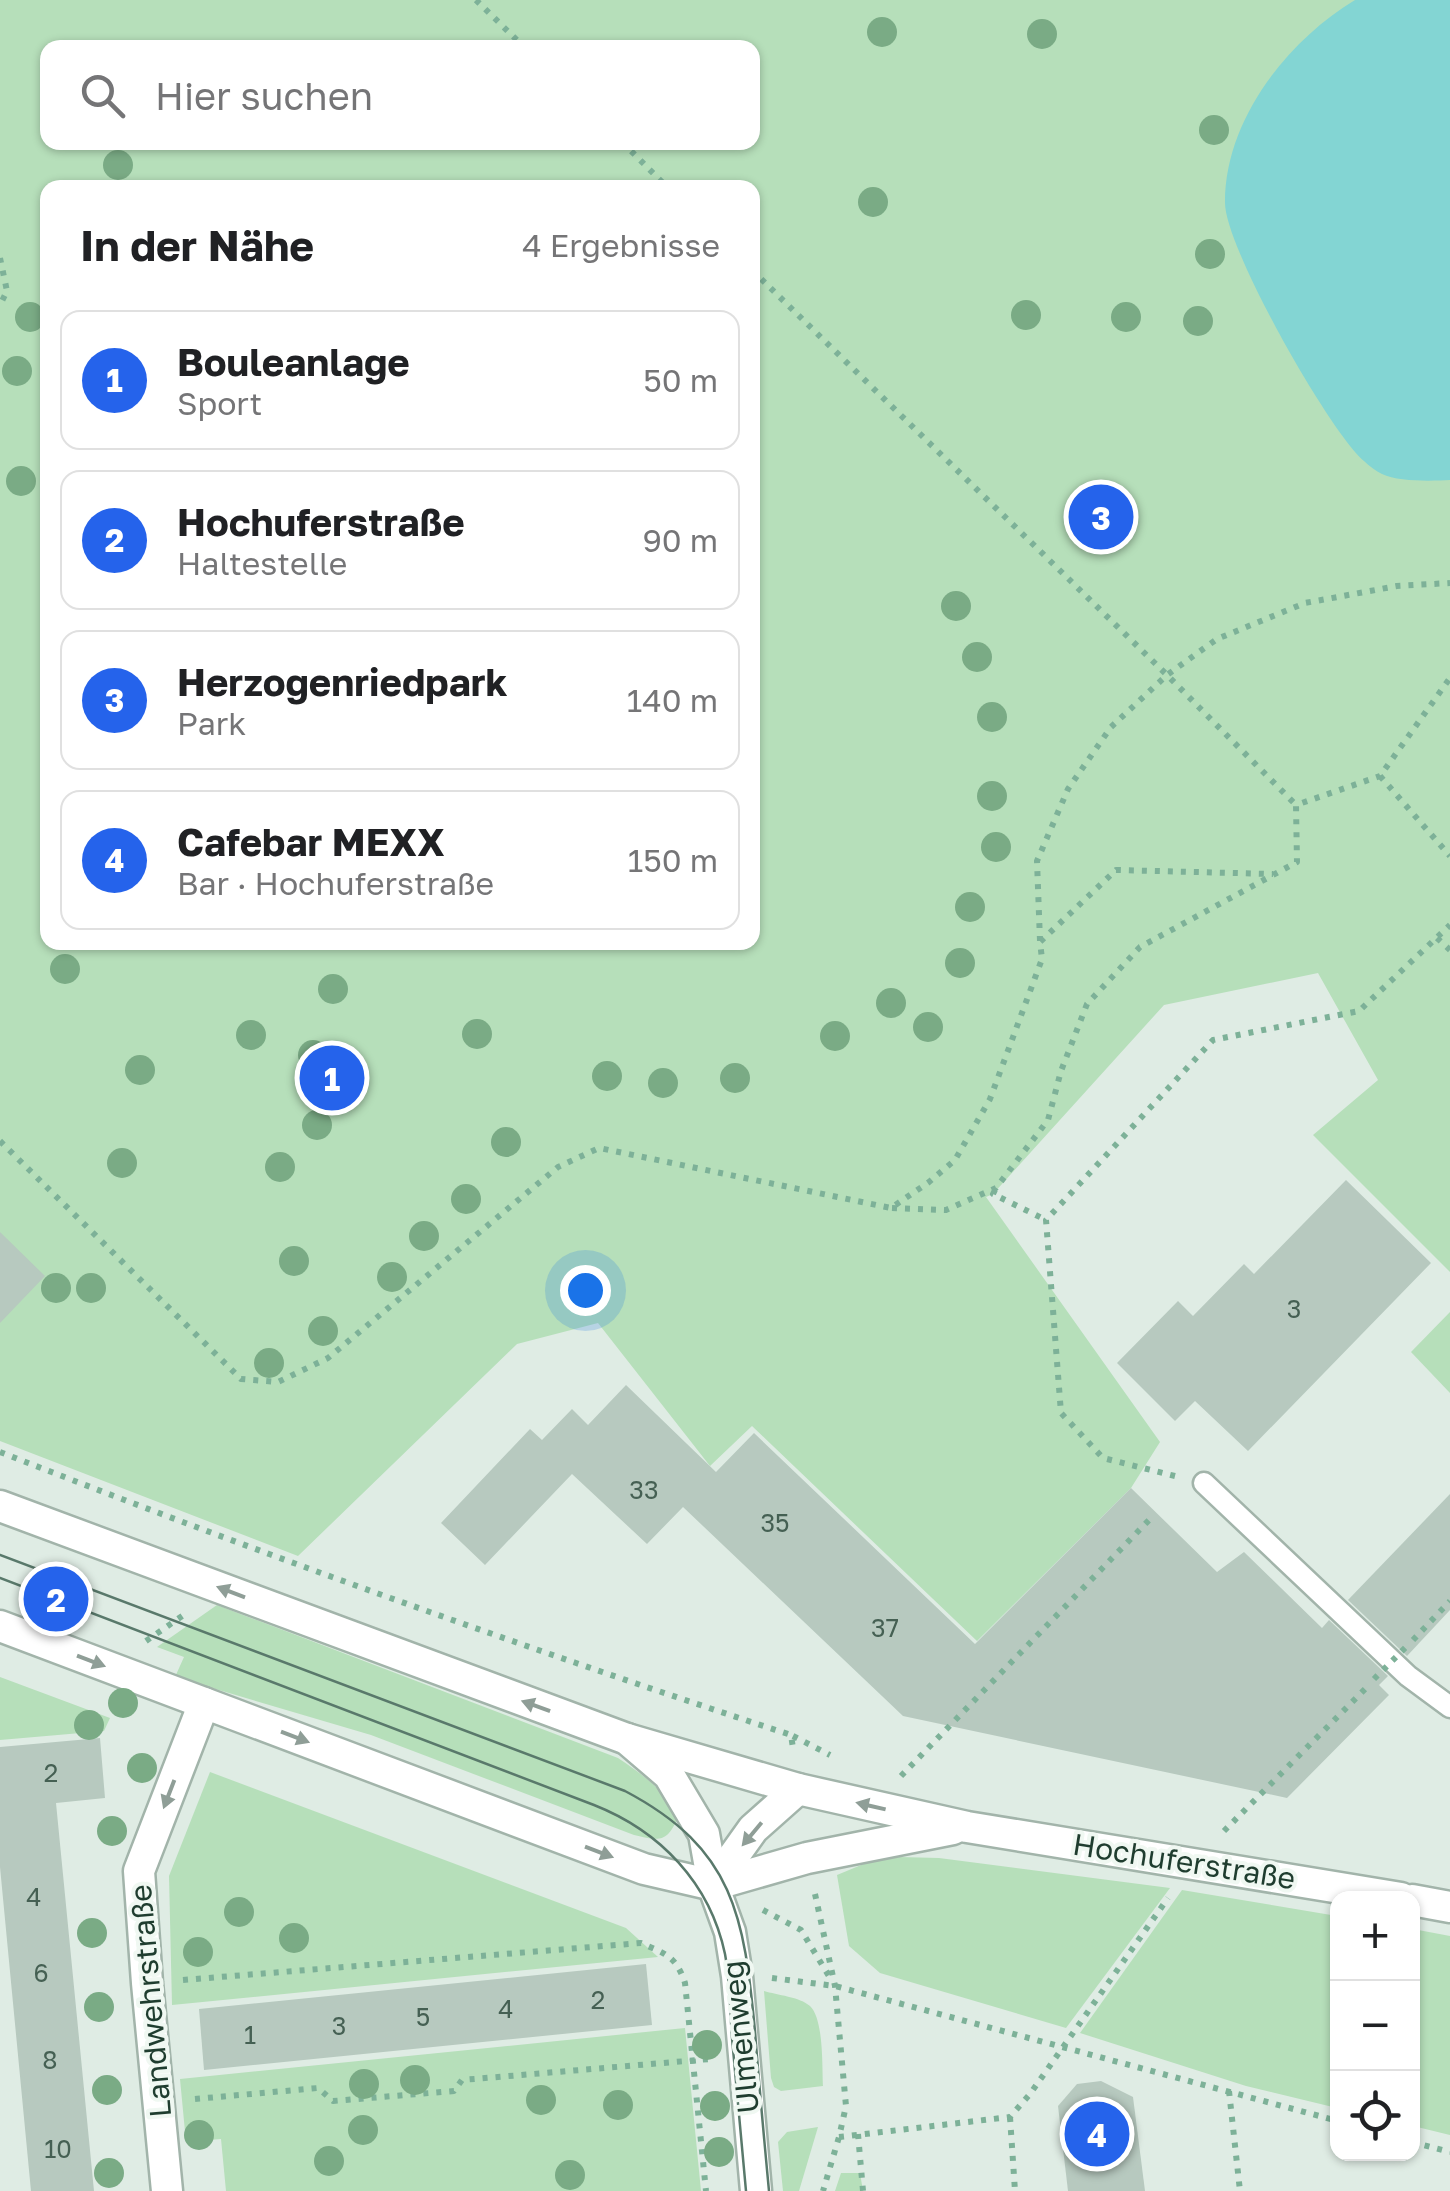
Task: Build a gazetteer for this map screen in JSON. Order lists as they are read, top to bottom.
{
  "streets": {
    "street": ["Hochuferstraße", "Landwehrstraße", "Ulmenweg"]
  },
  "crossings": [
    ["Hochuferstraße", "Landwehrstraße"],
    ["Hochuferstraße", "Ulmenweg"]
  ],
  "one_way": ["Landwehrstraße"],
  "house_numbers": [
    "3",
    "33",
    "35",
    "37",
    "2",
    "4",
    "6",
    "2",
    "4",
    "5",
    "3",
    "1",
    "8",
    "10"
  ],
  "page": {
    "search": "Hier suchen",
    "heading": ["In der Nähe", "4 Ergebnisse"],
    "list": [
      {
        "mark": "1",
        "name": "Bouleanlage",
        "note": "Sport",
        "value": "50 m"
      },
      {
        "mark": "2",
        "name": "Hochuferstraße",
        "note": "Haltestelle",
        "value": "90 m"
      },
      {
        "mark": "3",
        "name": "Herzogenriedpark",
        "note": "Park",
        "value": "140 m"
      },
      {
        "mark": "4",
        "name": "Cafebar MEXX",
        "note": "Bar · Hochuferstraße",
        "value": "150 m"
      }
    ],
    "pins": [
      "3",
      "1",
      "2",
      "4"
    ],
    "map_buttons": ["+", "−"]
  }
}
